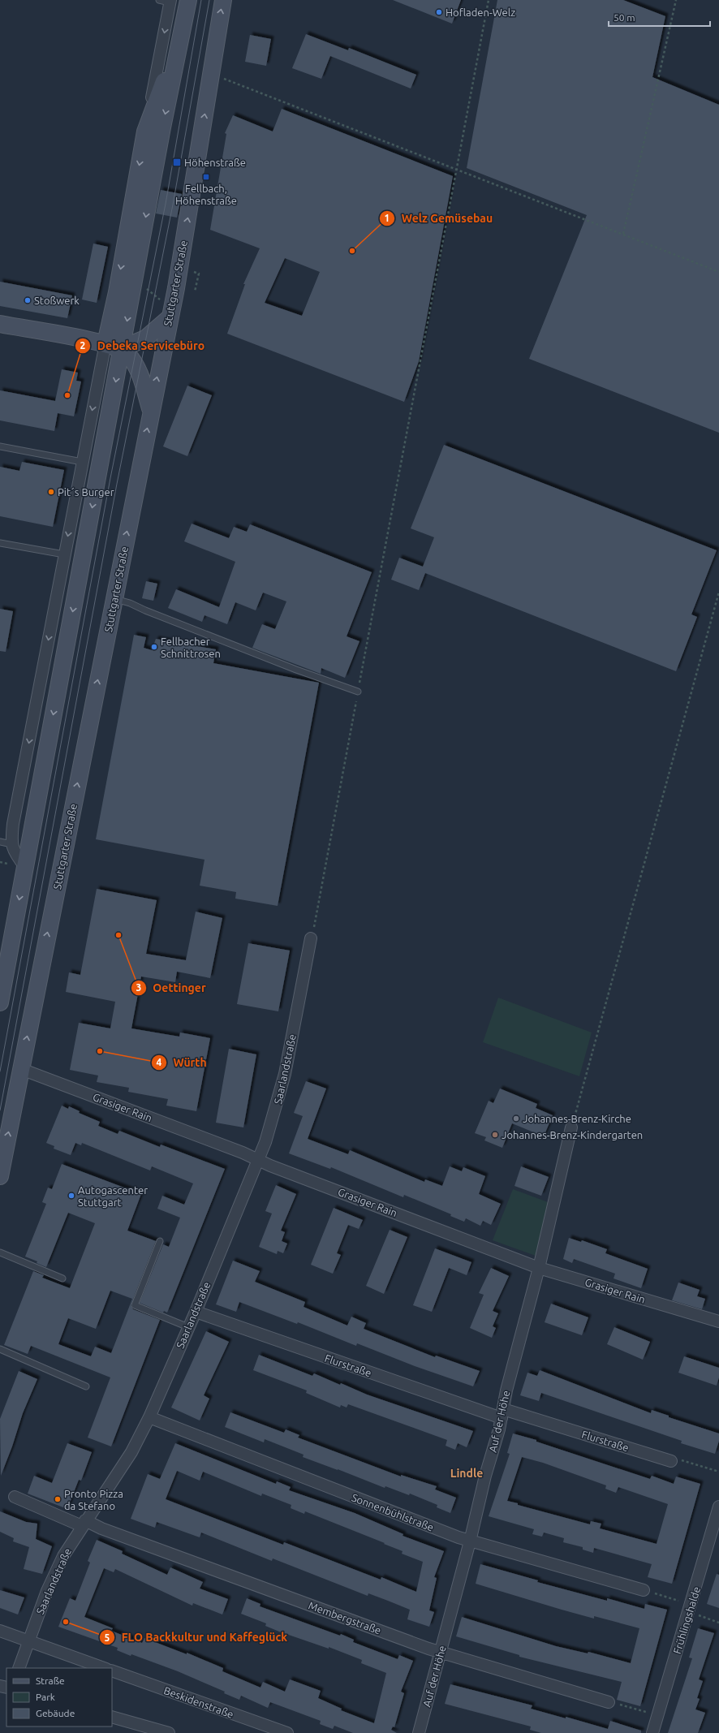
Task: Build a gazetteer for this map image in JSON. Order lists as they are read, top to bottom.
{
  "streets": {
    "main road": ["Stuttgarter Straße"],
    "street": [
      "Saarlandstraße",
      "Grasiger Rain",
      "Flurstraße",
      "Auf der Höhe",
      "Sonnenbühlstraße",
      "Membergstraße",
      "Frühlingshalde",
      "Beskidenstraße"
    ]
  },
  "crossings": [
    ["Stuttgarter Straße", "Grasiger Rain"],
    ["Saarlandstraße", "Grasiger Rain"],
    ["Saarlandstraße", "Flurstraße"],
    ["Saarlandstraße", "Sonnenbühlstraße"],
    ["Saarlandstraße", "Membergstraße"],
    ["Grasiger Rain", "Auf der Höhe"],
    ["Flurstraße", "Auf der Höhe"],
    ["Auf der Höhe", "Sonnenbühlstraße"],
    ["Auf der Höhe", "Membergstraße"]
  ],
  "districts": ["Lindle"],
  "places": {
    "other": [
      "Hofladen-Welz",
      "Welz Gemüsebau",
      "Stoßwerk",
      "Debeka Servicebüro",
      "Pit´s Burger",
      "Fellbacher Schnittrosen",
      "Oettinger",
      "Würth",
      "Johannes-Brenz-Kirche",
      "Johannes-Brenz-Kindergarten",
      "Autogascenter Stuttgart",
      "Pronto Pizza da Stefano",
      "FLO Backkultur und Kaffeglück"
    ],
    "transit": ["Höhenstraße", "Fellbach, Höhenstraße"]
  },
  "legend": ["Straße", "Park", "Gebäude"],
  "scale_bar": "50 m"
}
